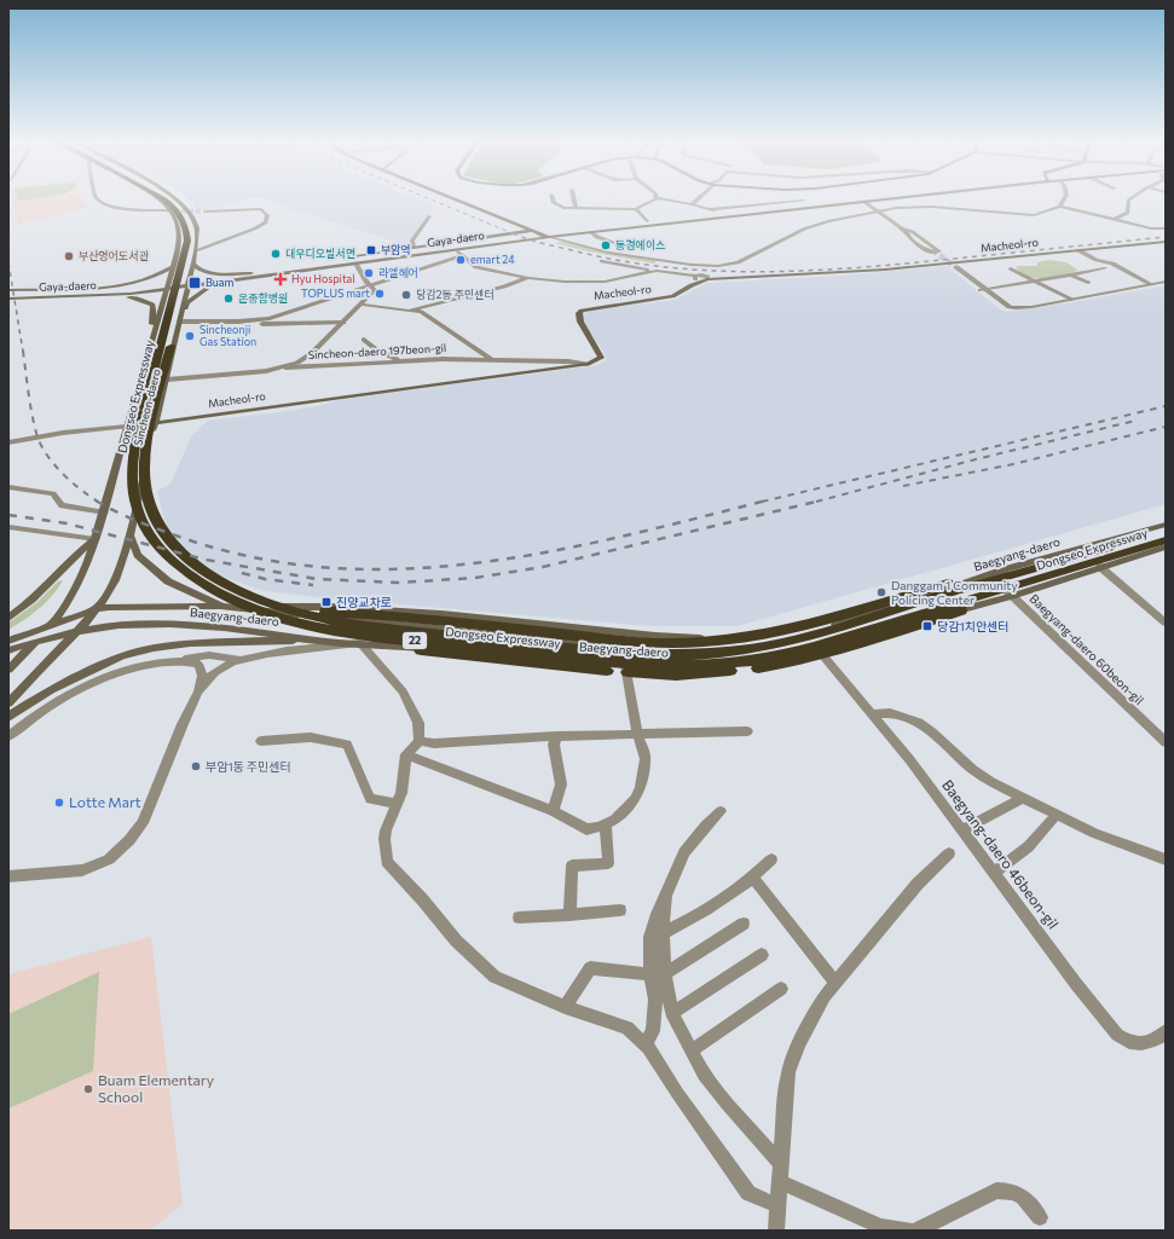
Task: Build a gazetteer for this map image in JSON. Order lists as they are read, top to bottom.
{
  "streets": {
    "highway": ["Dongseo Expressway", "22"],
    "main road": [
      "Gaya-daero",
      "Macheol-ro",
      "Sincheon-daero",
      "Baegyang-daero"
    ],
    "street": ["Sincheon-daero 197beon-gil", "Baegyang-daero 60beon-gil", "Baegyang-daero 46beon-gil"]
  },
  "crossings": [
    ["Gaya-daero", "Sincheon-daero"],
    ["Macheol-ro", "Sincheon-daero 197beon-gil"],
    ["Macheol-ro", "Sincheon-daero"],
    ["Sincheon-daero 197beon-gil", "Sincheon-daero"],
    ["Dongseo Expressway", "Baegyang-daero"],
    ["Sincheon-daero", "Baegyang-daero"],
    ["Baegyang-daero", "Baegyang-daero 60beon-gil"],
    ["Baegyang-daero", "Baegyang-daero 46beon-gil"]
  ],
  "places": {
    "other": [
      "동경에이스",
      "대우디오빌서면",
      "부산영어도서관",
      "emart 24",
      "라엘헤어",
      "TOPLUS mart",
      "당감2동 주민센터",
      "온종합병원",
      "Sincheonji Gas Station",
      "Danggam 1 Community Policing Center",
      "부암1동 주민센터",
      "Lotte Mart",
      "Buam Elementary School"
    ],
    "transit": [
      "부암역",
      "Buam",
      "진양교차로",
      "당감1치안센터"
    ],
    "health": ["Hyu Hospital"]
  }
}
